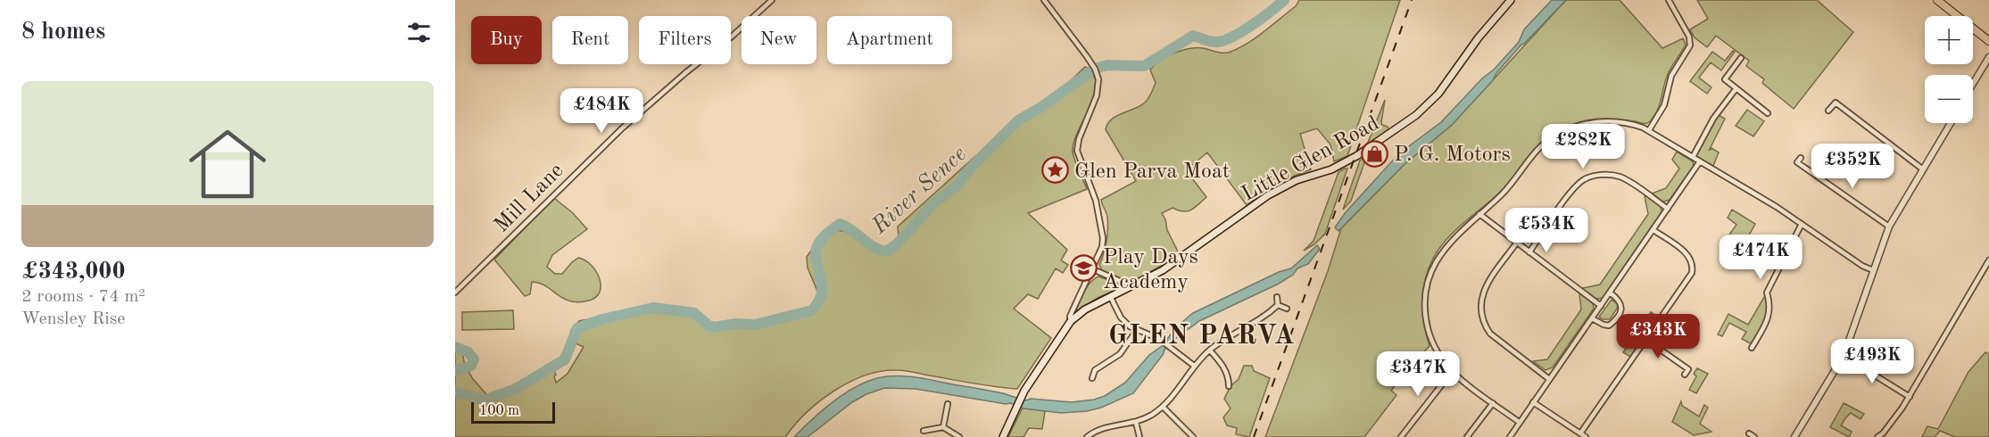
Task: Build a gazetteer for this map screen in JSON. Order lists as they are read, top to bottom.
{
  "streets": {
    "main road": ["Little Glen Road"],
    "street": ["Mill Lane"]
  },
  "districts": ["GLEN PARVA"],
  "water": ["River Sence"],
  "places": {
    "shop": ["P. G. Motors"],
    "place": ["Glen Parva Moat"],
    "school or university": ["Play Days Academy"]
  },
  "scale_bar": "100 m",
  "page": {
    "heading": "8 homes",
    "map_buttons": ["+", "−"],
    "chip": [
      "Buy",
      "Rent",
      "Filters",
      "New",
      "Apartment"
    ],
    "list": [
      {
        "name": "£343,000",
        "note": "2 rooms · 74 m² · Wensley Rise"
      }
    ],
    "price": [
      "£484K",
      "£282K",
      "£352K",
      "£534K",
      "£474K",
      "£343K",
      "£493K",
      "£347K"
    ],
    "scale": "100 m"
  }
}
